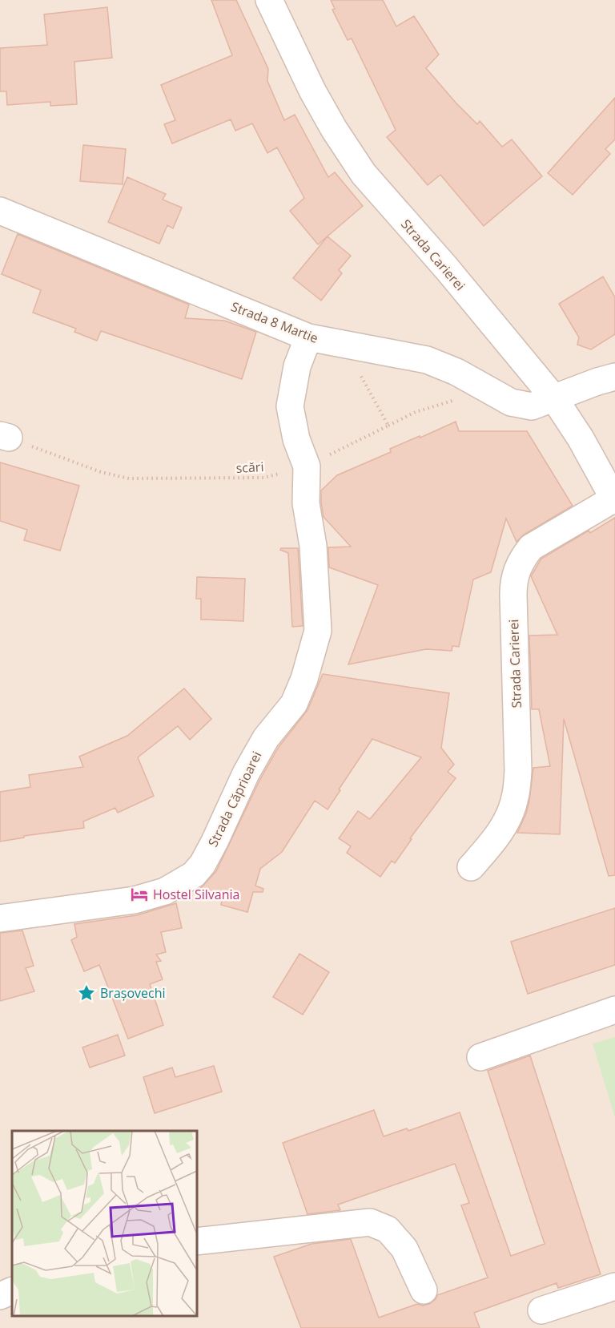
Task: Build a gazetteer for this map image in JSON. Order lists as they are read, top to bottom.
{
  "streets": {
    "street": ["Strada Carierei", "Strada 8 Martie", "Strada Căprioarei"],
    "path": ["scări"]
  },
  "crossings": [
    ["Strada Carierei", "Strada 8 Martie"],
    ["Strada 8 Martie", "scări"],
    ["Strada 8 Martie", "Strada Căprioarei"],
    ["scări", "Strada Căprioarei"]
  ],
  "places": {
    "hotel": ["Hostel Silvania"],
    "place": ["Brașovechi"]
  }
}
